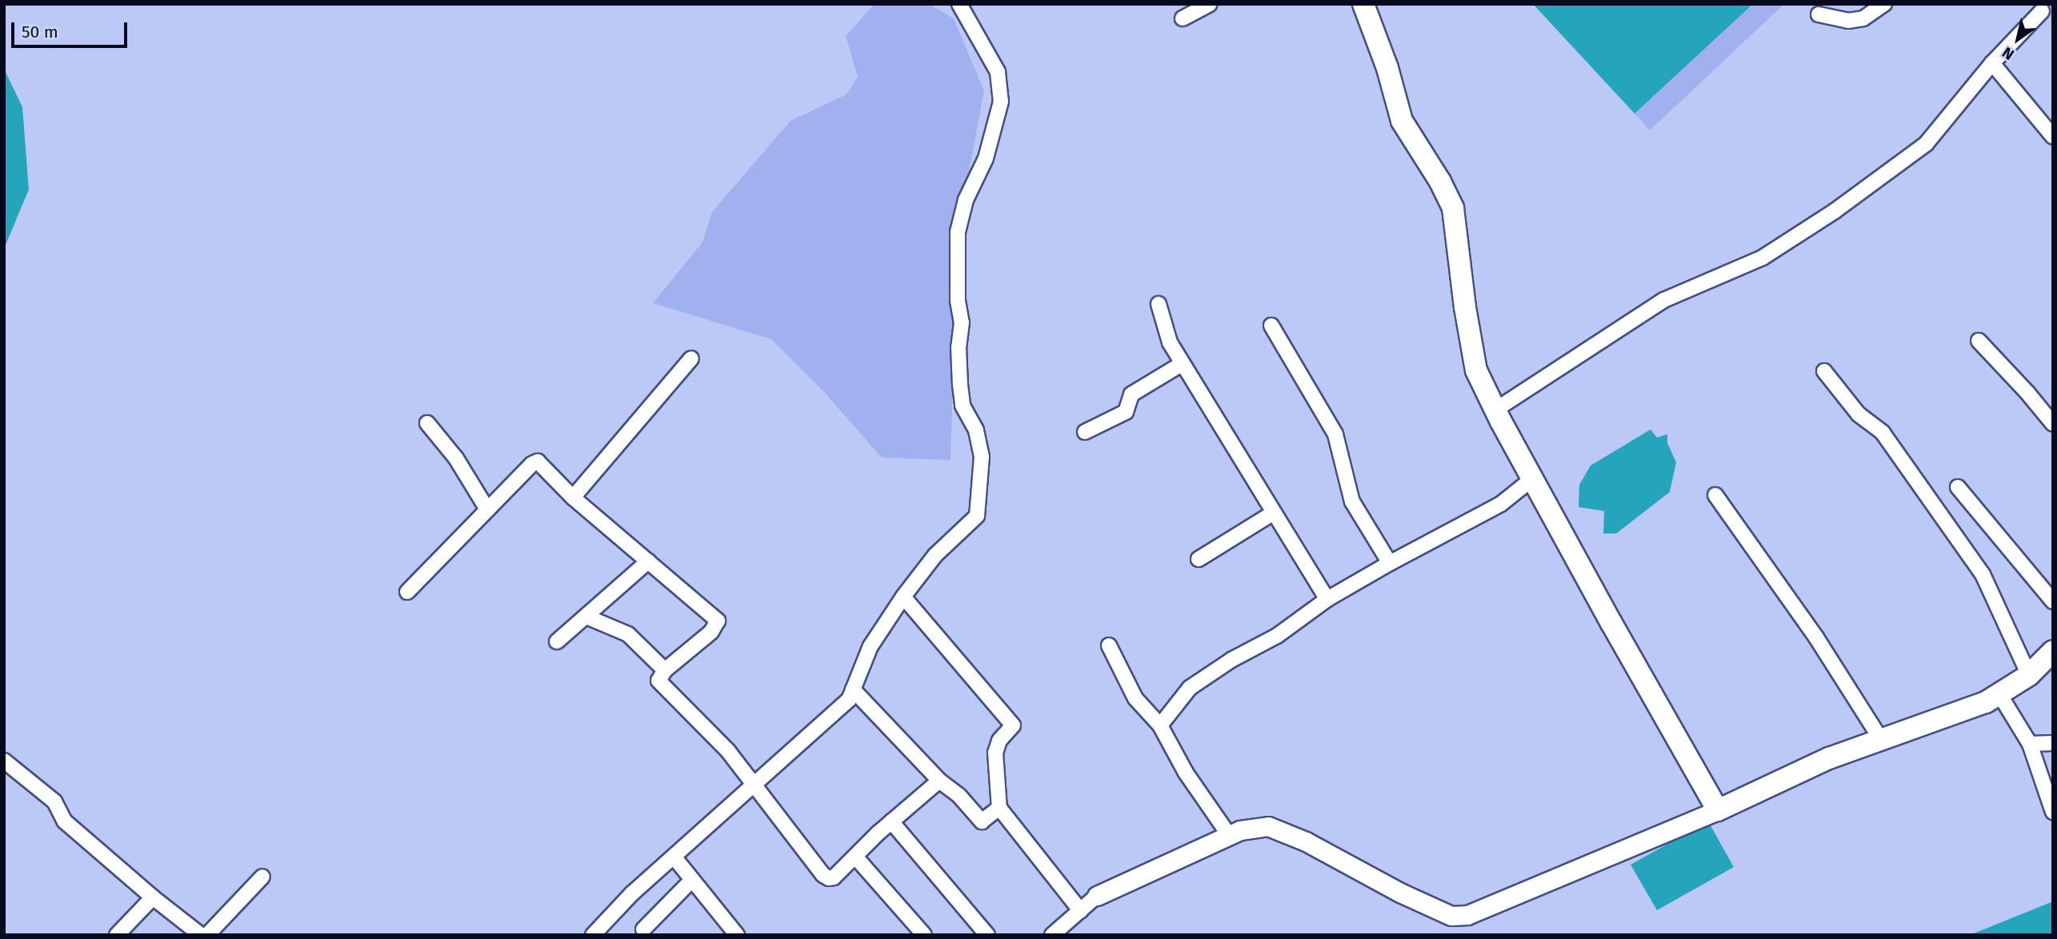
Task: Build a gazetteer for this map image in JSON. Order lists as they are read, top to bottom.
{
  "scale_bar": "50 m",
  "north": "bottom left"
}
